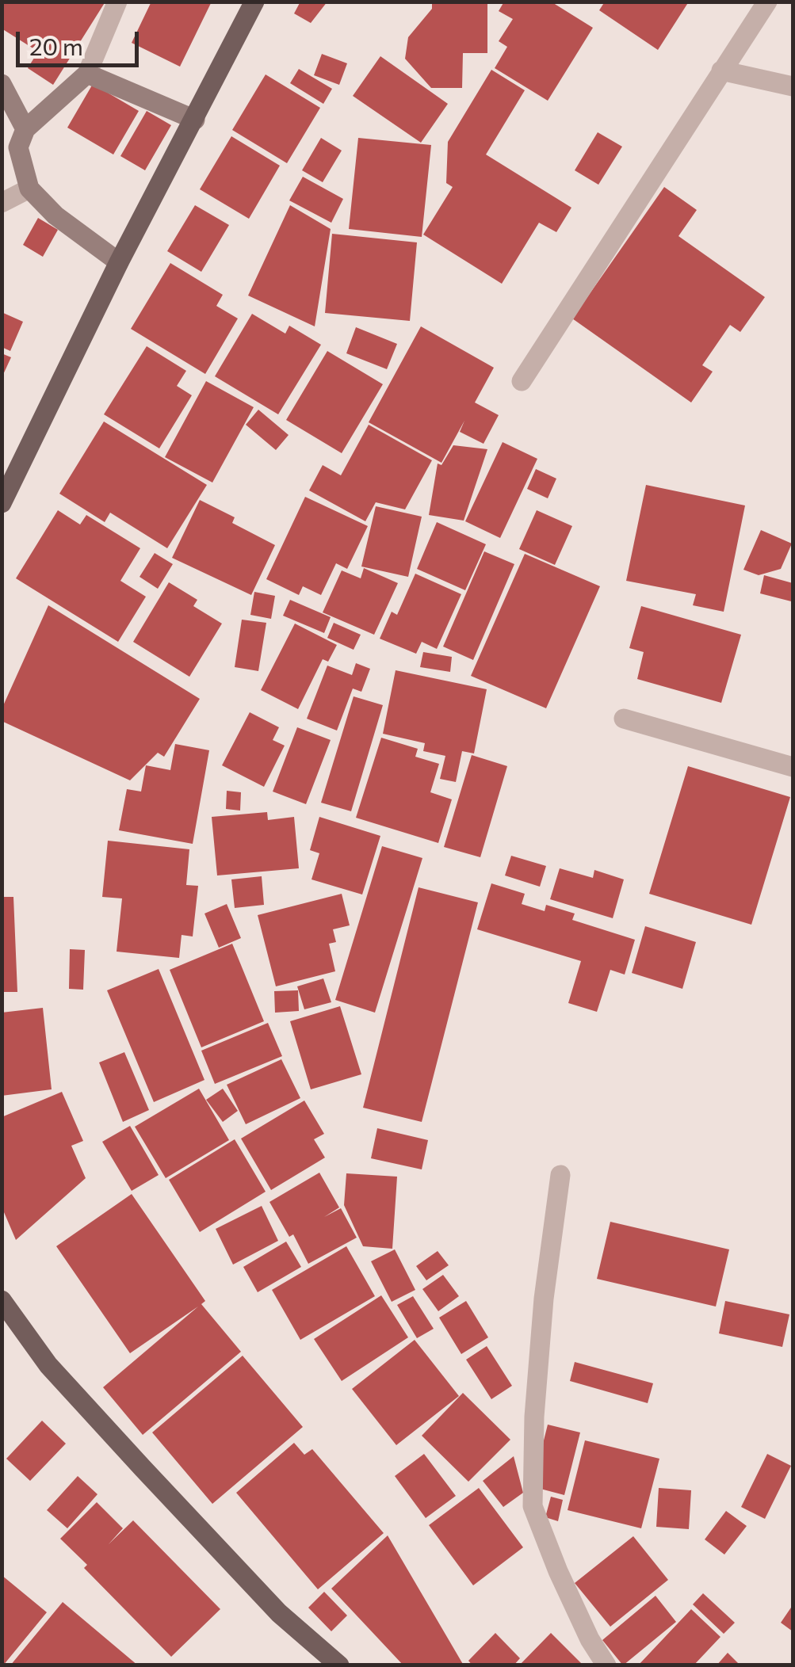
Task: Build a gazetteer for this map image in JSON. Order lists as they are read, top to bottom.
{
  "scale_bar": "20 m"
}
